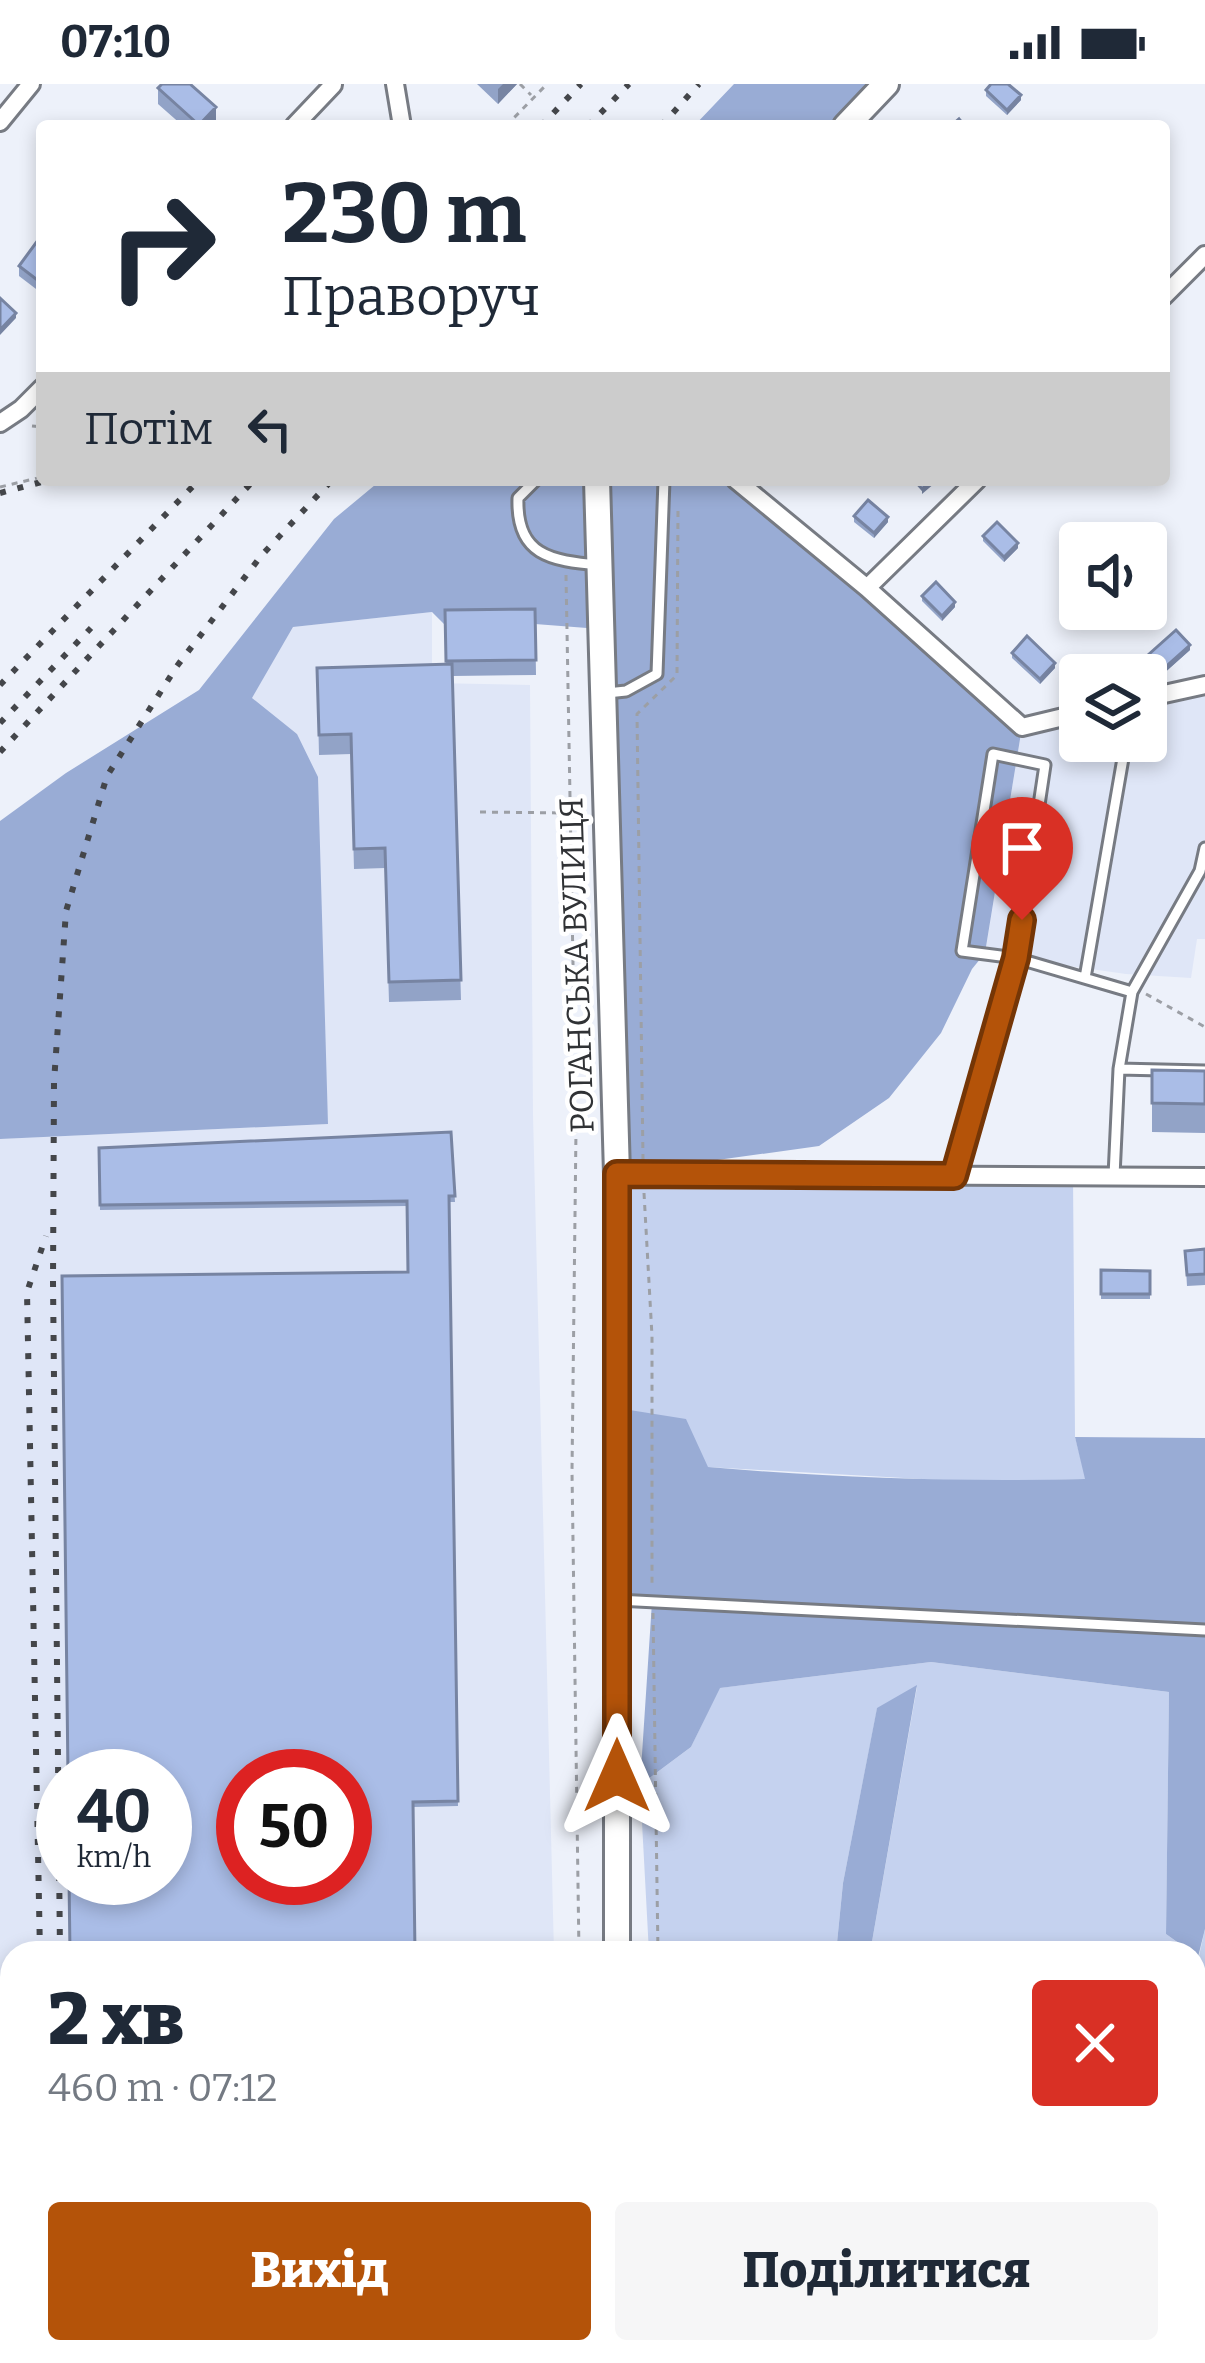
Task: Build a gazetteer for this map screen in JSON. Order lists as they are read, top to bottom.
{
  "streets": {
    "main road": ["РОГАНСЬКА ВУЛИЦЯ"]
  },
  "page": {
    "status": "07:10",
    "turn": ["230 m", "Праворуч"],
    "then": "Потім",
    "speed": "40 km/h",
    "limit": "50",
    "heading": ["2 хв", "460 m · 07:12"],
    "buttons": ["Вихід", "Поділитися"]
  }
}
